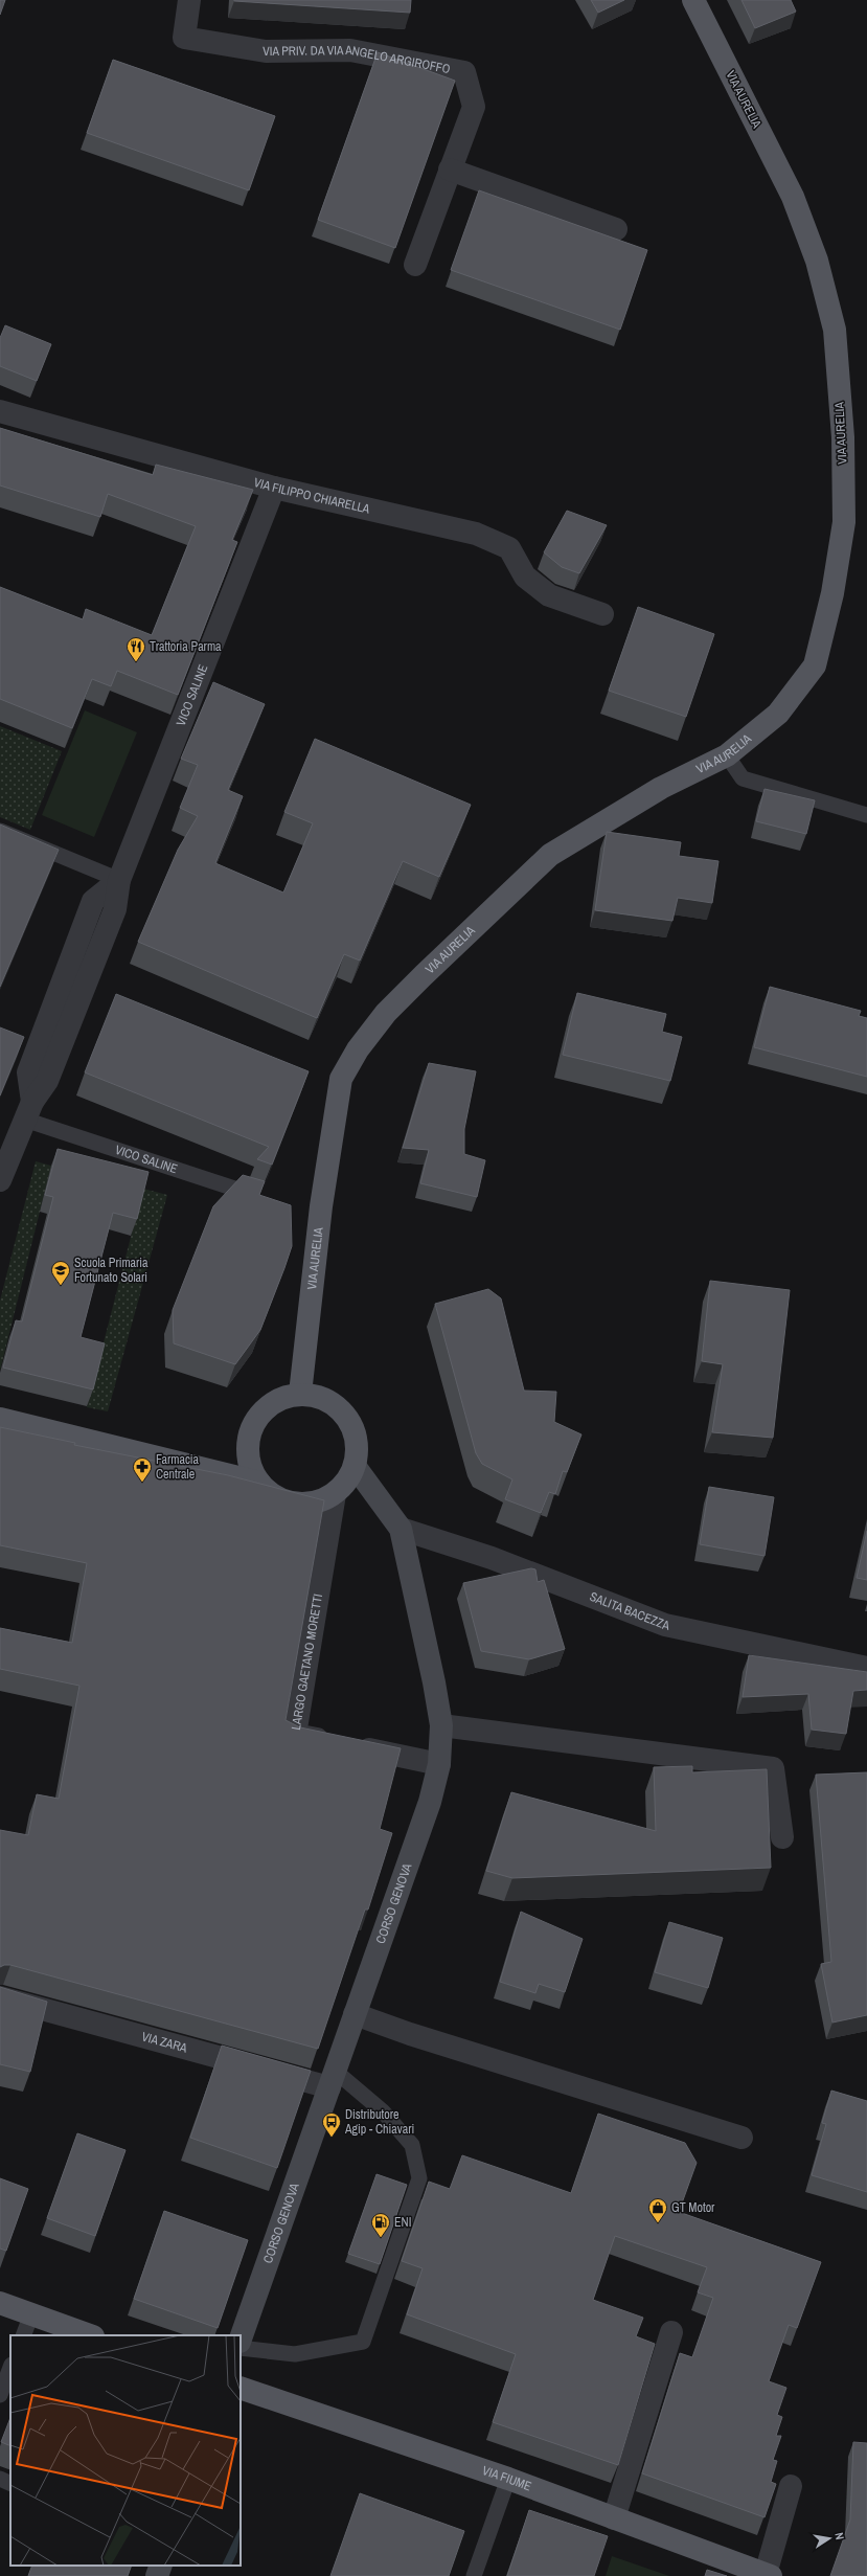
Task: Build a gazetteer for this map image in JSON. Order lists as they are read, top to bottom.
{
  "streets": {
    "main road": ["VIA AURELIA", "CORSO GENOVA", "VIA FIUME"],
    "street": [
      "VIA PRIV. DA VIA ANGELO ARGIROFFO",
      "VIA FILIPPO CHIARELLA",
      "VICO SALINE",
      "SALITA BACEZZA",
      "LARGO GAETANO MORETTI",
      "VIA ZARA"
    ]
  },
  "crossings": [
    ["VIA AURELIA", "LARGO GAETANO MORETTI"],
    ["VIA AURELIA", "CORSO GENOVA"],
    ["VIA FILIPPO CHIARELLA", "VICO SALINE"],
    ["SALITA BACEZZA", "CORSO GENOVA"],
    ["LARGO GAETANO MORETTI", "CORSO GENOVA"],
    ["CORSO GENOVA", "VIA ZARA"]
  ],
  "places": {
    "restaurant": ["Trattoria Parma"],
    "school or university": ["Scuola Primaria Fortunato Solari"],
    "pharmacy": ["Farmacia Centrale"],
    "bus stop": ["Distributore Agip - Chiavari"],
    "shop": ["GT Motor"],
    "fuel station": ["ENI"]
  },
  "north": "right"
}
